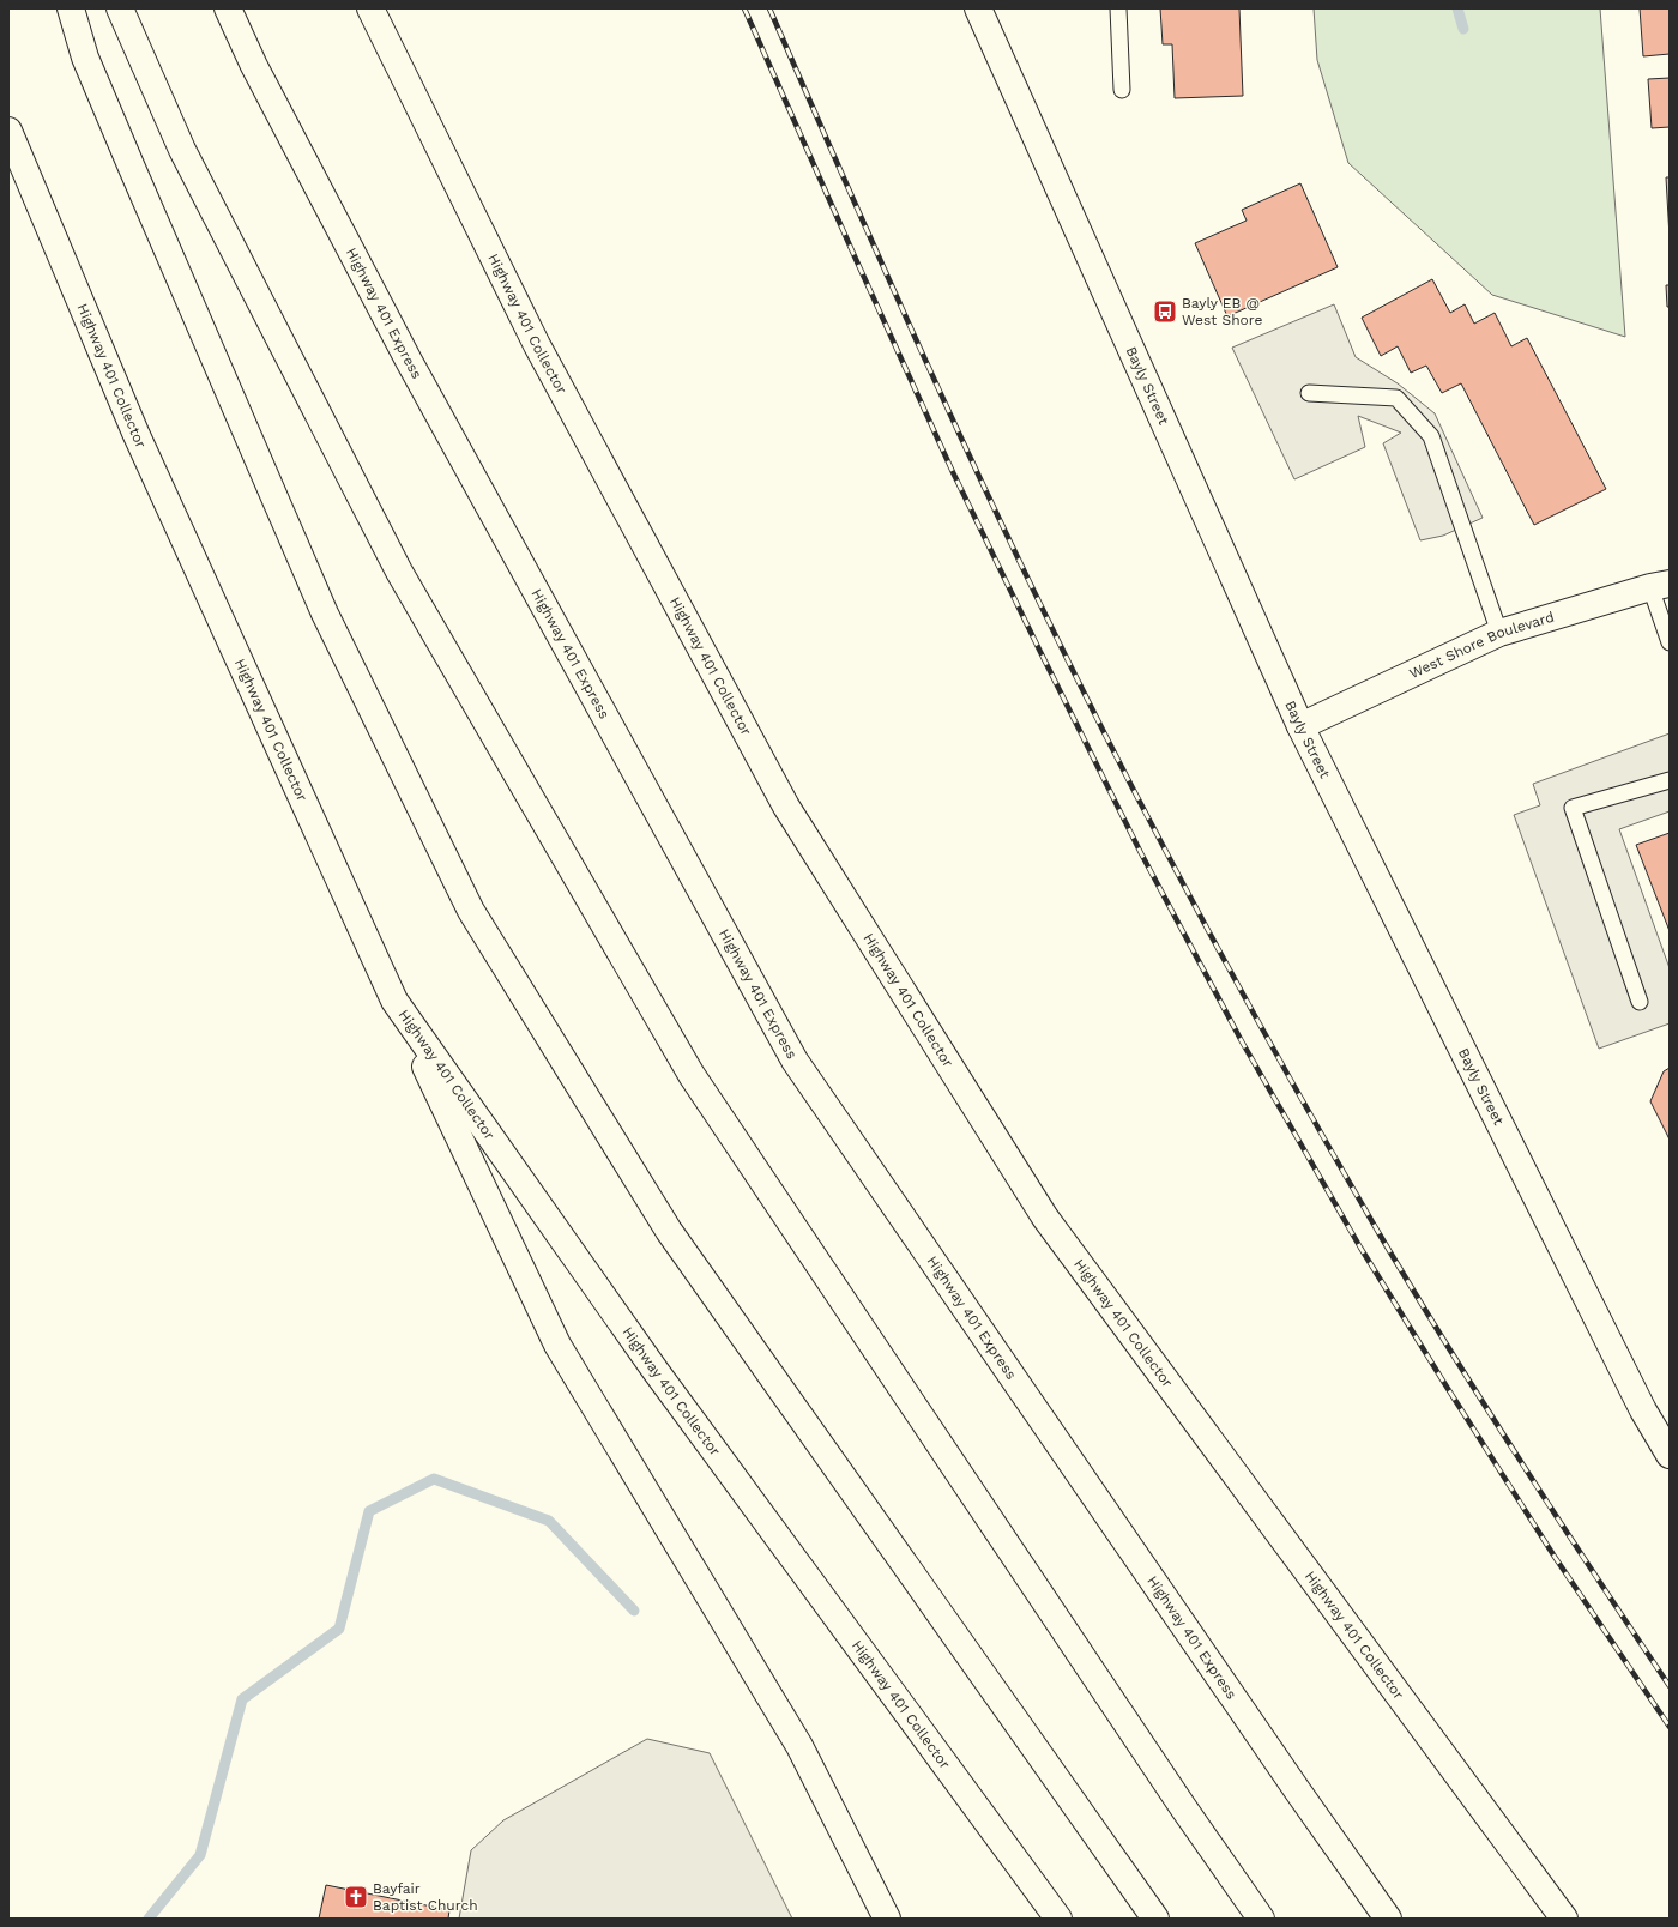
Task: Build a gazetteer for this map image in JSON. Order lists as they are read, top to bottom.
{
  "streets": {
    "main road": [
      "Highway 401 Express",
      "Highway 401 Collector",
      "Bayly Street",
      "West Shore Boulevard"
    ]
  },
  "crossings": [
    ["Bayly Street", "West Shore Boulevard"]
  ],
  "places": {
    "bus stop": ["Bayly EB @ West Shore"],
    "church": ["Bayfair Baptist Church"]
  }
}
